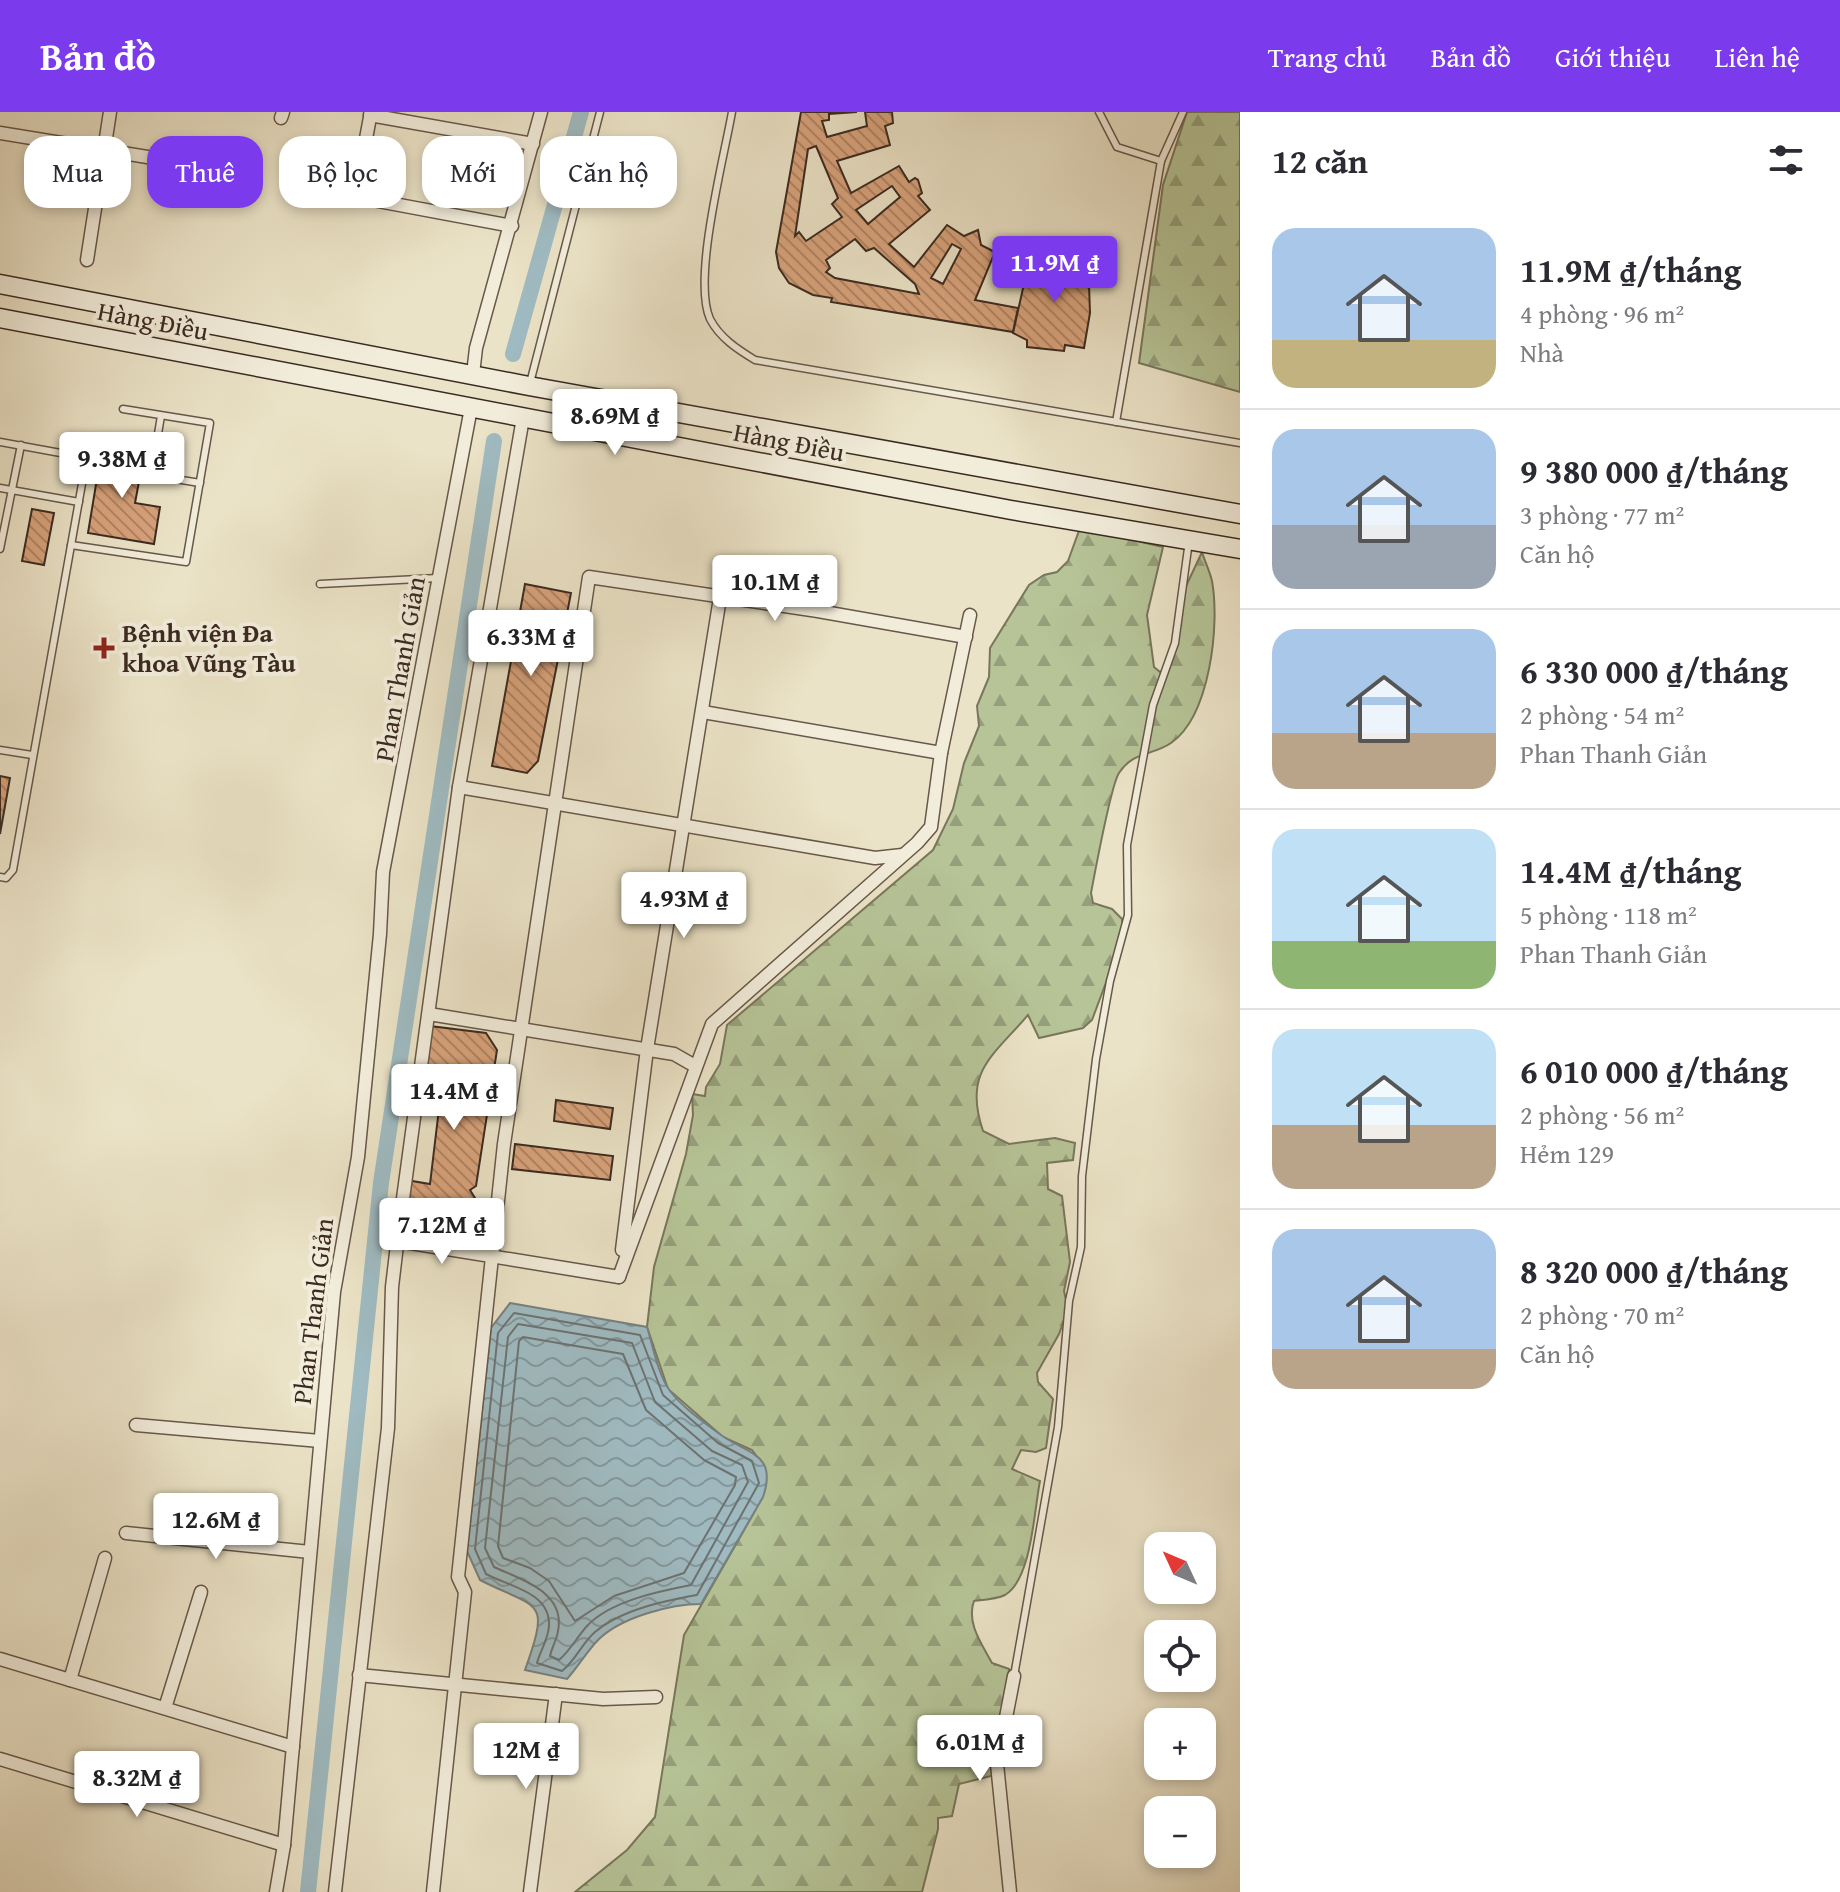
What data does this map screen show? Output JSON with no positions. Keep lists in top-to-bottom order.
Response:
{
  "streets": {
    "main road": ["Hàng Điều"],
    "street": ["Phan Thanh Giản"]
  },
  "crossings": [
    ["Hàng Điều", "Phan Thanh Giản"]
  ],
  "places": {
    "health": ["Bệnh viện Đa khoa Vũng Tàu"]
  },
  "north": "top left",
  "page": {
    "header": "Bản đồ",
    "nav": [
      "Trang chủ",
      "Bản đồ",
      "Giới thiệu",
      "Liên hệ"
    ],
    "heading": "12 căn",
    "chip": [
      "Mua",
      "Thuê",
      "Bộ lọc",
      "Mới",
      "Căn hộ"
    ],
    "list": [
      {
        "name": "11.9M ₫/tháng",
        "note": "4 phòng · 96 m² · Nhà"
      },
      {
        "name": "9 380 000 ₫/tháng",
        "note": "3 phòng · 77 m² · Căn hộ"
      },
      {
        "name": "6 330 000 ₫/tháng",
        "note": "2 phòng · 54 m² · Phan Thanh Giản"
      },
      {
        "name": "14.4M ₫/tháng",
        "note": "5 phòng · 118 m² · Phan Thanh Giản"
      },
      {
        "name": "6 010 000 ₫/tháng",
        "note": "2 phòng · 56 m² · Hẻm 129"
      },
      {
        "name": "8 320 000 ₫/tháng",
        "note": "2 phòng · 70 m² · Căn hộ"
      }
    ],
    "price": [
      "11.9M ₫",
      "8.69M ₫",
      "9.38M ₫",
      "10.1M ₫",
      "6.33M ₫",
      "4.93M ₫",
      "14.4M ₫",
      "7.12M ₫",
      "12.6M ₫",
      "6.01M ₫",
      "12M ₫",
      "8.32M ₫"
    ],
    "map_buttons": ["+", "−"]
  }
}
